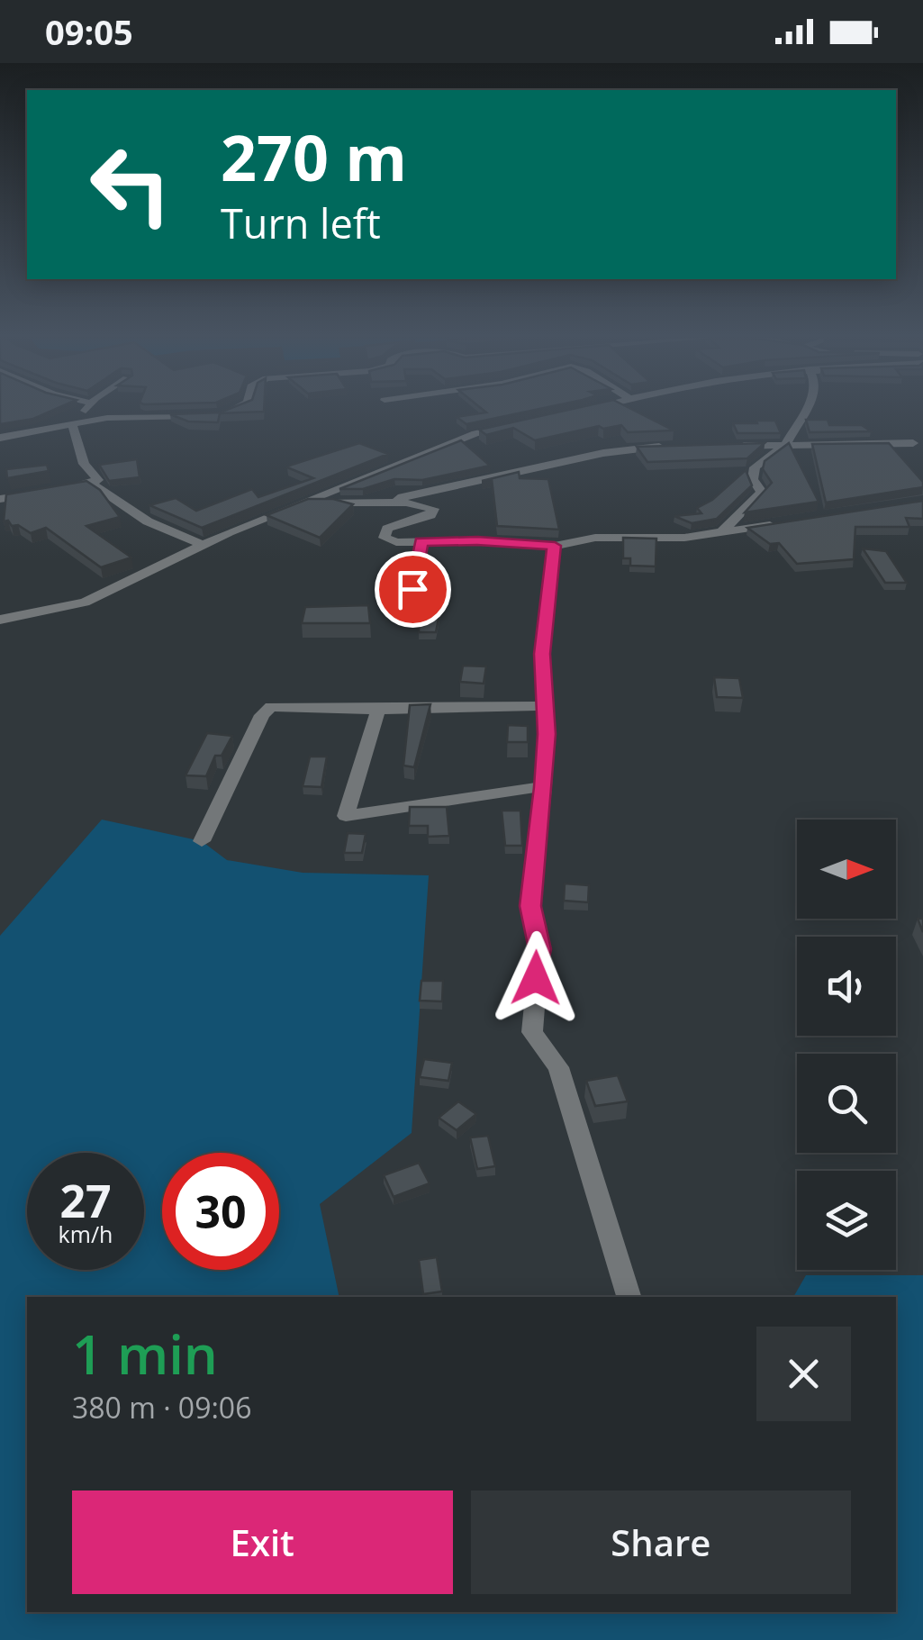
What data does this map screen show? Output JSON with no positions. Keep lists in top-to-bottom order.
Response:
{
  "north": "right",
  "page": {
    "status": "09:05",
    "turn": ["270 m", "Turn left"],
    "speed": "27 km/h",
    "limit": "30",
    "heading": ["1 min", "380 m · 09:06"],
    "buttons": ["Exit", "Share"]
  }
}
